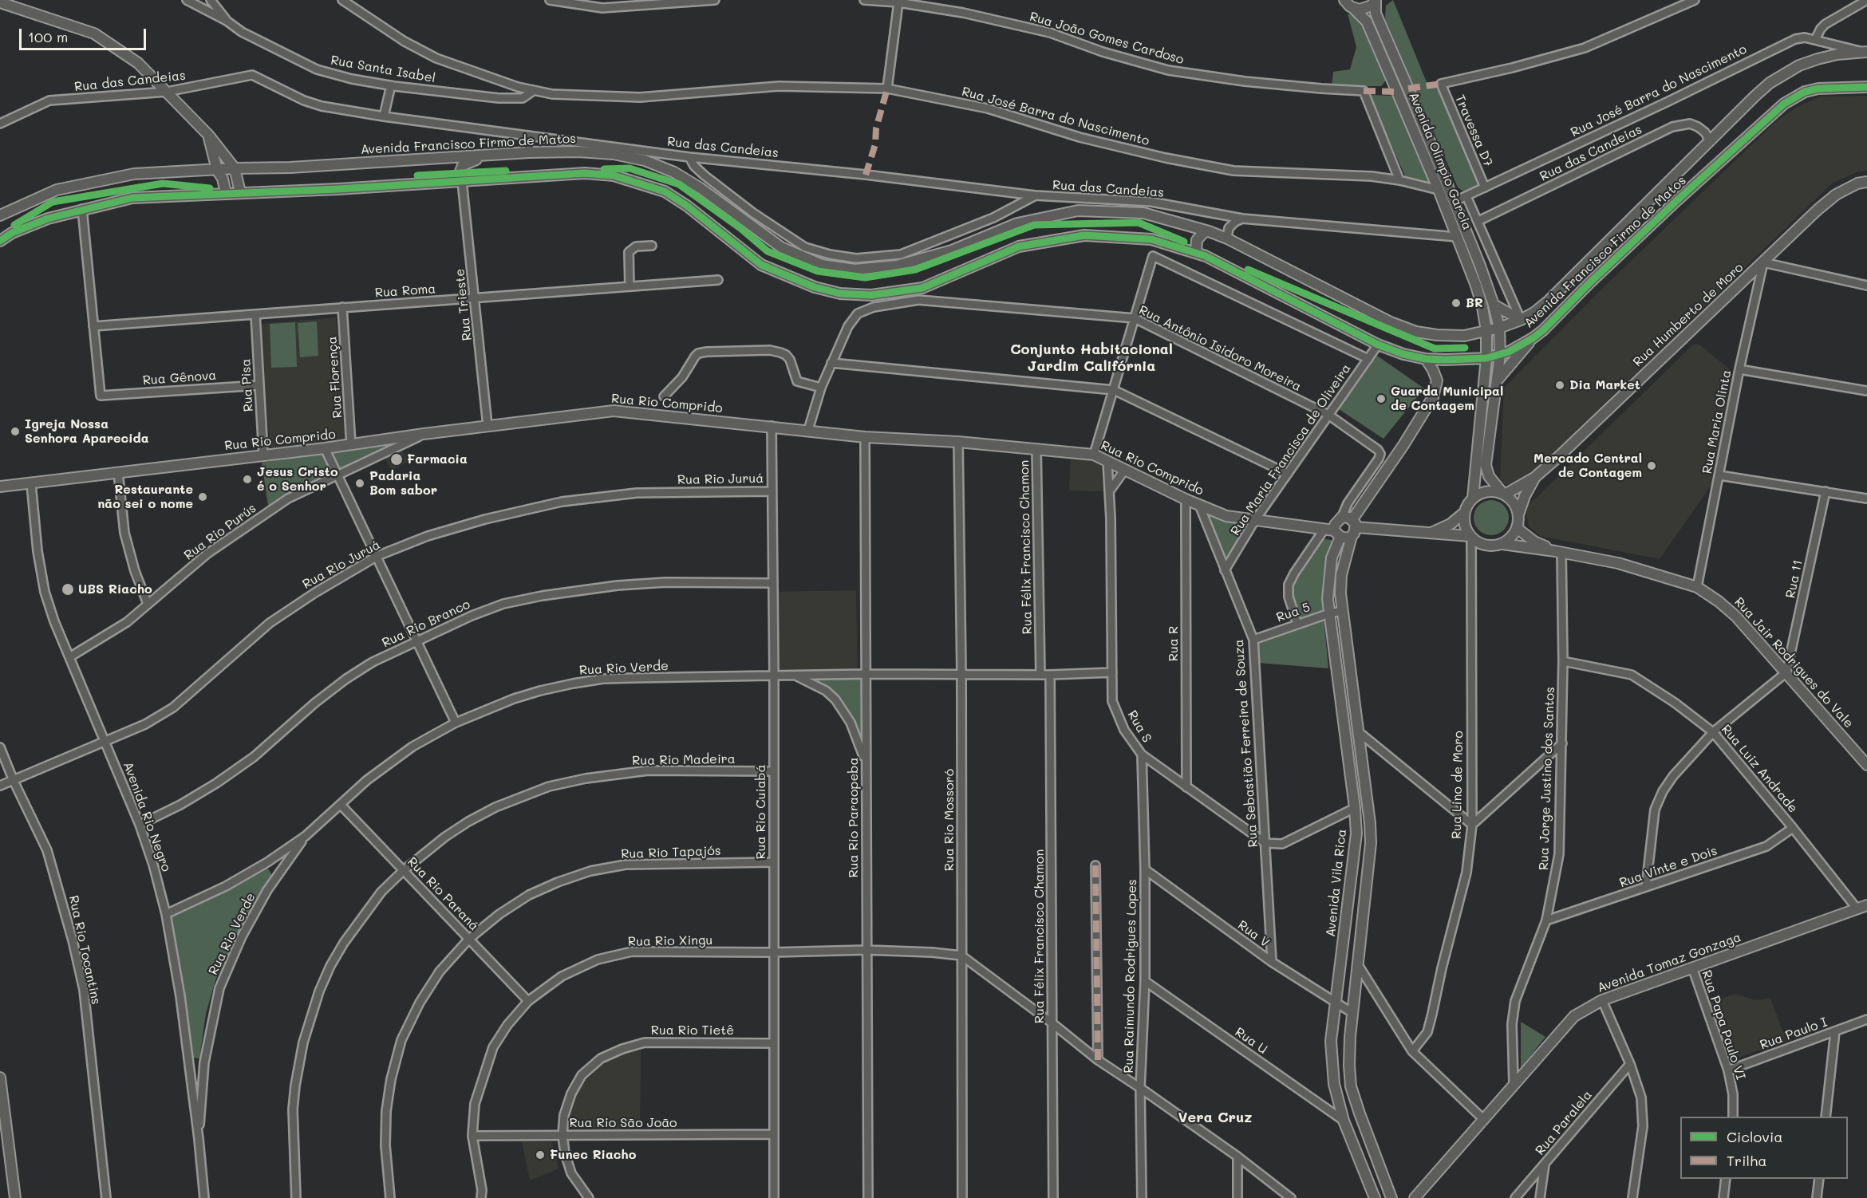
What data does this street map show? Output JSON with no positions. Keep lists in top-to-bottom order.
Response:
{
  "streets": {
    "street": [
      "Rua João Gomes Cardoso",
      "Rua Santa Isabel",
      "Rua das Candeias",
      "Rua José Barra do Nascimento",
      "Travessa D7",
      "Avenida Francisco Firmo de Matos",
      "Avenida Olímpio Garcia",
      "Rua Roma",
      "Rua Trieste",
      "Rua Humberto de Moro",
      "Rua Antônio Isidoro Moreira",
      "Rua Florença",
      "Rua Gênova",
      "Rua Pisa",
      "Rua Rio Comprido",
      "Rua Maria Olinta",
      "Rua Maria Francisca de Oliveira",
      "Rua Rio Juruá",
      "Rua Rio Purús",
      "Rua Félix Francisco Chamon",
      "Rua 11",
      "Rua 5",
      "Rua Rio Branco",
      "Rua R",
      "Rua Jair Rodrigues do Vale",
      "Rua Rio Verde",
      "Rua S",
      "Rua Sebastião Ferreira de Souza",
      "Rua Rio Madeira",
      "Rua Luiz Andrade",
      "Rua Jorge Justino dos Santos",
      "Rua Lino de Moro",
      "Rua Rio Cuiabá",
      "Avenida Rio Negro",
      "Rua Rio Paraopeba",
      "Rua Rio Mossoró",
      "Rua Rio Tapajós",
      "Rua Vinte e Dois",
      "Avenida Vila Rica",
      "Rua Rio Paraná",
      "Rua V",
      "Rua Rio Xingu",
      "Rua Rio Tocantins",
      "Avenida Tomaz Gonzaga",
      "Rua Raimundo Rodrigues Lopes",
      "Rua Papa Paulo VI",
      "Rua Rio Tietê",
      "Rua Paulo I",
      "Rua U",
      "Rua Rio São João",
      "Rua Paralela"
    ]
  },
  "crossings": [
    ["Rua João Gomes Cardoso", "Rua José Barra do Nascimento"],
    ["Rua Santa Isabel", "Rua José Barra do Nascimento"],
    ["Rua das Candeias", "Avenida Francisco Firmo de Matos"],
    ["Rua das Candeias", "Avenida Olímpio Garcia"],
    ["Rua José Barra do Nascimento", "Travessa D7"],
    ["Rua José Barra do Nascimento", "Avenida Francisco Firmo de Matos"],
    ["Rua José Barra do Nascimento", "Avenida Olímpio Garcia"],
    ["Avenida Francisco Firmo de Matos", "Avenida Olímpio Garcia"],
    ["Avenida Francisco Firmo de Matos", "Rua Trieste"],
    ["Avenida Francisco Firmo de Matos", "Rua Maria Francisca de Oliveira"],
    ["Rua Roma", "Rua Trieste"],
    ["Rua Roma", "Rua Florença"],
    ["Rua Roma", "Rua Gênova"],
    ["Rua Roma", "Rua Pisa"],
    ["Rua Trieste", "Rua Rio Comprido"],
    ["Rua Humberto de Moro", "Rua Maria Olinta"],
    ["Rua Humberto de Moro", "Rua Jair Rodrigues do Vale"],
    ["Rua Humberto de Moro", "Rua Lino de Moro"],
    ["Rua Antônio Isidoro Moreira", "Rua Rio Comprido"],
    ["Rua Antônio Isidoro Moreira", "Rua Maria Francisca de Oliveira"],
    ["Rua Antônio Isidoro Moreira", "Avenida Vila Rica"],
    ["Rua Florença", "Rua Rio Comprido"],
    ["Rua Gênova", "Rua Pisa"],
    ["Rua Pisa", "Rua Rio Comprido"],
    ["Rua Rio Comprido", "Rua Maria Francisca de Oliveira"],
    ["Rua Rio Comprido", "Rua Rio Purús"],
    ["Rua Rio Comprido", "Rua Félix Francisco Chamon"],
    ["Rua Rio Comprido", "Rua R"],
    ["Rua Rio Comprido", "Rua S"],
    ["Rua Rio Comprido", "Rua Sebastião Ferreira de Souza"],
    ["Rua Rio Comprido", "Rua Rio Cuiabá"],
    ["Rua Rio Comprido", "Avenida Rio Negro"],
    ["Rua Rio Comprido", "Rua Rio Paraopeba"],
    ["Rua Rio Comprido", "Rua Rio Mossoró"],
    ["Rua Rio Comprido", "Avenida Vila Rica"],
    ["Rua Maria Olinta", "Rua Jair Rodrigues do Vale"],
    ["Rua Maria Francisca de Oliveira", "Rua Sebastião Ferreira de Souza"],
    ["Rua Rio Juruá", "Rua Rio Cuiabá"],
    ["Rua Rio Juruá", "Avenida Rio Negro"],
    ["Rua Rio Juruá", "Rua Rio Tocantins"],
    ["Rua Rio Purús", "Avenida Rio Negro"],
    ["Rua Félix Francisco Chamon", "Rua Rio Verde"],
    ["Rua 11", "Rua Jair Rodrigues do Vale"],
    ["Rua 5", "Rua Sebastião Ferreira de Souza"],
    ["Rua 5", "Avenida Vila Rica"],
    ["Rua Rio Branco", "Rua Rio Cuiabá"],
    ["Rua Rio Branco", "Avenida Rio Negro"],
    ["Rua R", "Rua S"],
    ["Rua Jair Rodrigues do Vale", "Rua Jorge Justino dos Santos"],
    ["Rua Jair Rodrigues do Vale", "Rua Lino de Moro"],
    ["Rua Rio Verde", "Rua S"],
    ["Rua Rio Verde", "Rua Rio Cuiabá"],
    ["Rua Rio Verde", "Avenida Rio Negro"],
    ["Rua Rio Verde", "Rua Rio Paraopeba"],
    ["Rua Rio Verde", "Rua Rio Mossoró"],
    ["Rua Rio Verde", "Rua Rio Paraná"],
    ["Rua S", "Rua Sebastião Ferreira de Souza"],
    ["Rua S", "Rua Raimundo Rodrigues Lopes"],
    ["Rua Sebastião Ferreira de Souza", "Rua V"],
    ["Rua Rio Madeira", "Rua Rio Cuiabá"],
    ["Rua Rio Madeira", "Rua Rio Paraná"],
    ["Rua Luiz Andrade", "Rua Jorge Justino dos Santos"],
    ["Rua Luiz Andrade", "Rua Vinte e Dois"],
    ["Rua Luiz Andrade", "Avenida Tomaz Gonzaga"],
    ["Rua Jorge Justino dos Santos", "Rua Vinte e Dois"],
    ["Rua Jorge Justino dos Santos", "Avenida Tomaz Gonzaga"],
    ["Rua Rio Cuiabá", "Rua Rio Tapajós"],
    ["Rua Rio Cuiabá", "Rua Rio Xingu"],
    ["Rua Rio Cuiabá", "Rua Rio Tietê"],
    ["Rua Rio Cuiabá", "Rua Rio São João"],
    ["Rua Rio Paraopeba", "Rua Rio Xingu"],
    ["Rua Rio Mossoró", "Rua Rio Xingu"],
    ["Rua Rio Tapajós", "Rua Rio Paraná"],
    ["Avenida Vila Rica", "Rua V"],
    ["Avenida Vila Rica", "Rua U"],
    ["Rua Rio Paraná", "Rua Rio Xingu"],
    ["Rua V", "Rua Raimundo Rodrigues Lopes"],
    ["Rua Rio Xingu", "Rua Rio São João"],
    ["Avenida Tomaz Gonzaga", "Rua Papa Paulo VI"],
    ["Rua Raimundo Rodrigues Lopes", "Rua U"],
    ["Rua Papa Paulo VI", "Rua Paulo I"],
    ["Rua Rio Tietê", "Rua Rio São João"]
  ],
  "districts": ["Conjunto Habitacional Jardim Califórnia", "Vera Cruz"],
  "places": [
    "BR",
    "Dia Market",
    "Guarda Municipal de Contagem",
    "Igreja Nossa Senhora Aparecida",
    "Farmacia",
    "Mercado Central de Contagem",
    "Jesus Cristo é o Senhor",
    "Padaria Bom sabor",
    "Restaurante não sei o nome",
    "UBS Riacho",
    "Funec Riacho"
  ],
  "legend": ["Ciclovia", "Trilha"],
  "scale_bar": "100 m"
}
